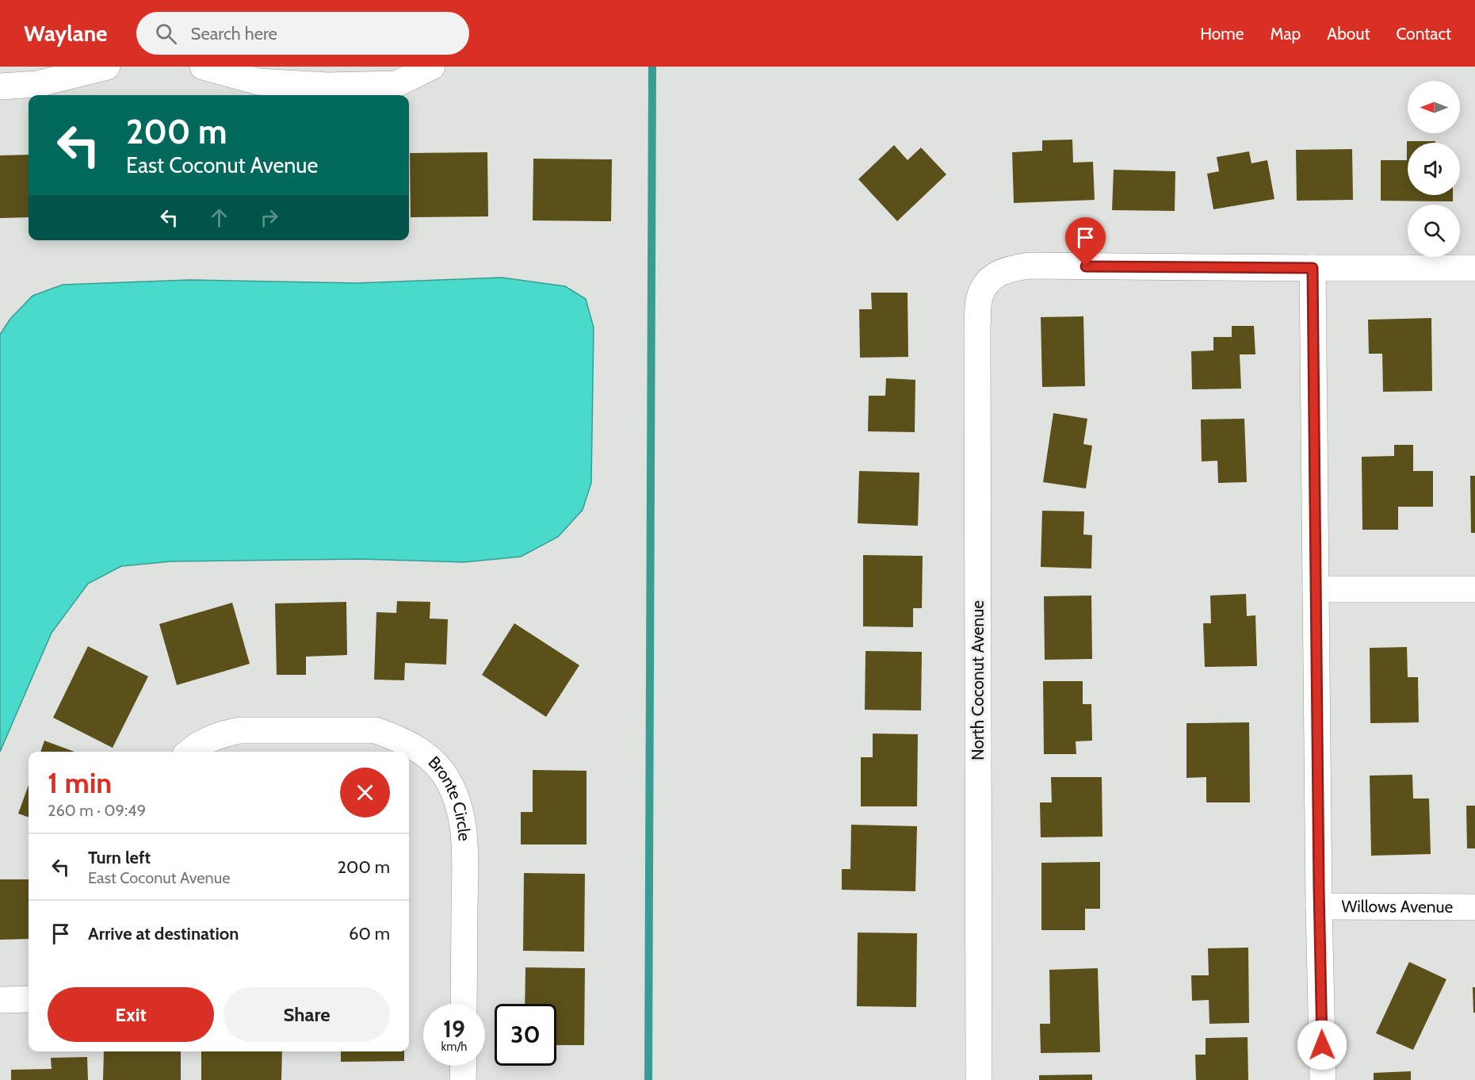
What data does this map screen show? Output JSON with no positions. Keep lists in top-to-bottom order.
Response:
{
  "streets": {
    "street": ["North Coconut Avenue", "Bronte Circle", "Willows Avenue"]
  },
  "north": "left",
  "page": {
    "header": "Waylane",
    "search": "Search here",
    "nav": [
      "Home",
      "Map",
      "About",
      "Contact"
    ],
    "turn": ["200 m", "East Coconut Avenue"],
    "heading": ["1 min", "260 m · 09:49"],
    "list": [
      {
        "name": "Turn left",
        "note": "East Coconut Avenue",
        "value": "200 m"
      },
      {
        "name": "Arrive at destination",
        "value": "60 m"
      }
    ],
    "buttons": ["Exit", "Share"],
    "speed": "19 km/h",
    "limit": "30"
  }
}
